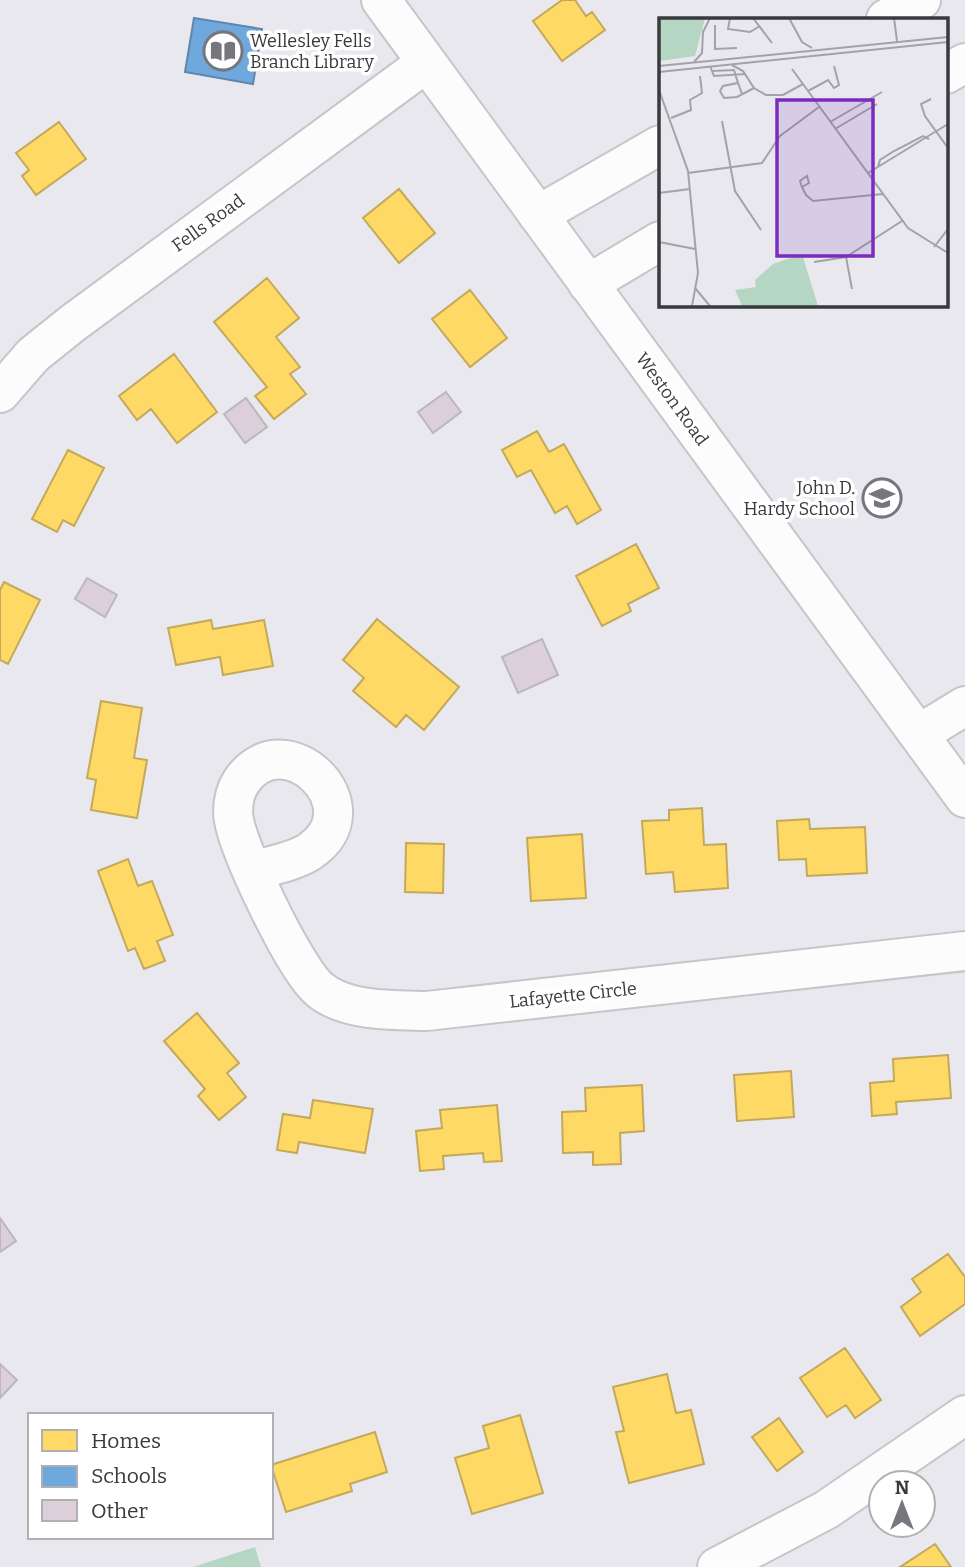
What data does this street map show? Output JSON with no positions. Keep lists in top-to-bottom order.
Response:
{
  "streets": {
    "street": ["Fells Road", "Weston Road", "Lafayette Circle"]
  },
  "crossings": [
    ["Fells Road", "Weston Road"]
  ],
  "places": {
    "library": ["Wellesley Fells Branch Library"],
    "school or university": ["John D. Hardy School"]
  },
  "legend": ["Homes", "Schools", "Other"],
  "north": "top"
}
